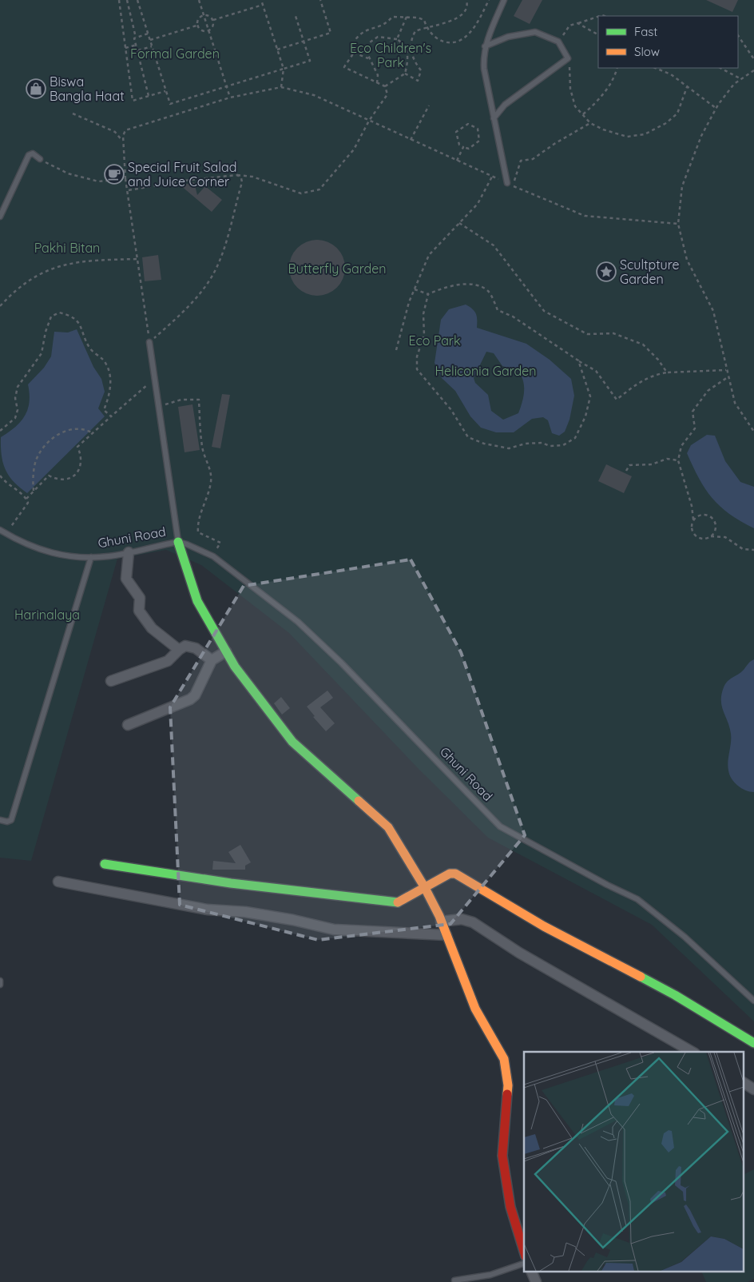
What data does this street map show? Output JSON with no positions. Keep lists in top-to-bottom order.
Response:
{
  "streets": {
    "street": ["Ghuni Road"]
  },
  "parks": [
    "Eco Children's Park",
    "Formal Garden",
    "Pakhi Bitan",
    "Butterfly Garden",
    "Eco Park",
    "Heliconia Garden",
    "Harinalaya"
  ],
  "places": {
    "shop": ["Biswa Bangla Haat"],
    "cafe": ["Special Fruit Salad and Juice Corner"],
    "place": ["Scultpture Garden"]
  },
  "legend": ["Fast", "Slow"]
}
